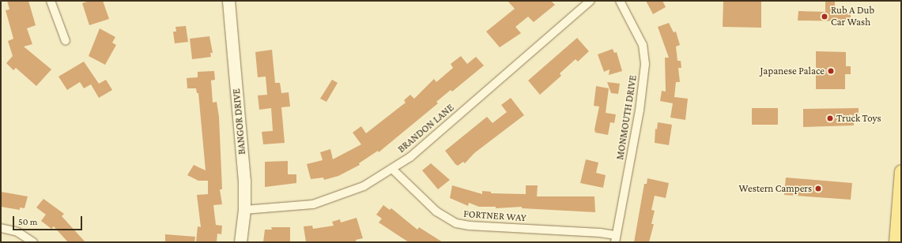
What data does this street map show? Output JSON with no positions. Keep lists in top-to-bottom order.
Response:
{
  "streets": {
    "street": [
      "MONMOUTH DRIVE",
      "BANGOR DRIVE",
      "BRANDON LANE",
      "FORTNER WAY"
    ]
  },
  "crossings": [
    ["MONMOUTH DRIVE", "FORTNER WAY"],
    ["BANGOR DRIVE", "BRANDON LANE"],
    ["BRANDON LANE", "FORTNER WAY"]
  ],
  "places": [
    "Rub A Dub Car Wash",
    "Japanese Palace",
    "Truck Toys",
    "Western Campers"
  ],
  "scale_bar": "50 m"
}
